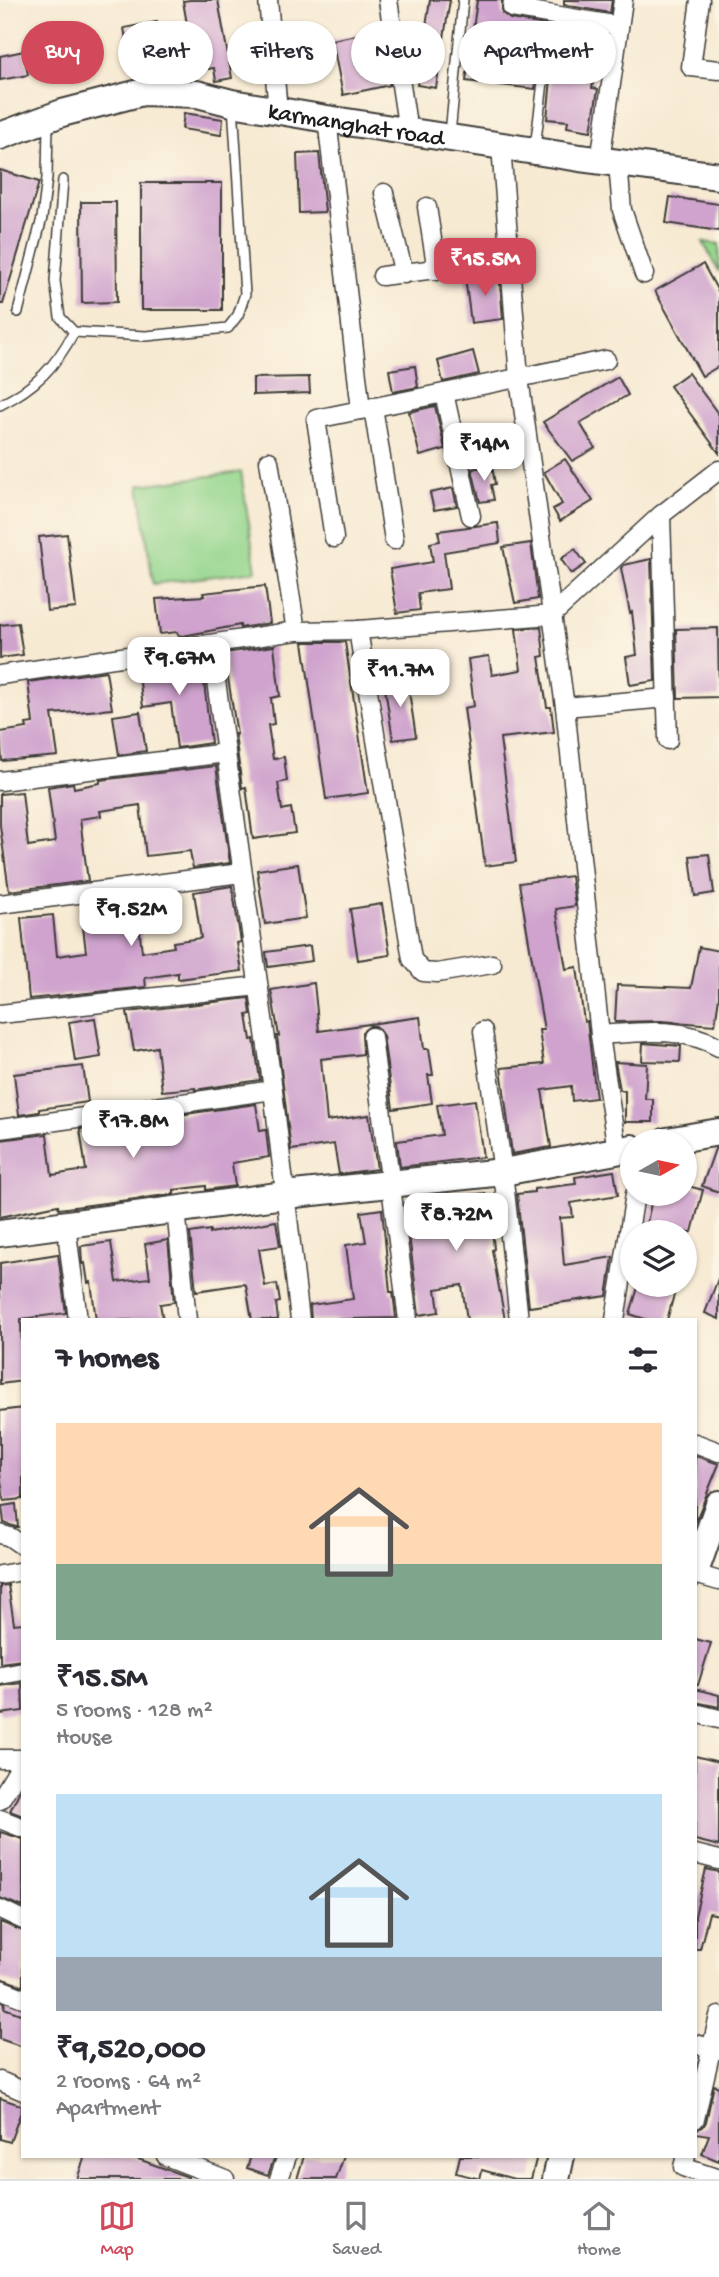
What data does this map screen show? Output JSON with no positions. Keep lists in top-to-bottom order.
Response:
{
  "streets": {
    "main road": ["karmanghat road"]
  },
  "north": "right",
  "page": {
    "chip": [
      "Buy",
      "Rent",
      "Filters",
      "New",
      "Apartment"
    ],
    "price": [
      "₹15.5M",
      "₹14M",
      "₹9.67M",
      "₹11.7M",
      "₹9.52M",
      "₹17.8M",
      "₹8.72M"
    ],
    "heading": "7 homes",
    "list": [
      {
        "name": "₹15.5M",
        "note": "5 rooms · 128 m² · House"
      },
      {
        "name": "₹9,520,000",
        "note": "2 rooms · 64 m² · Apartment"
      }
    ],
    "tabs": ["Map", "Saved", "Home"]
  }
}
